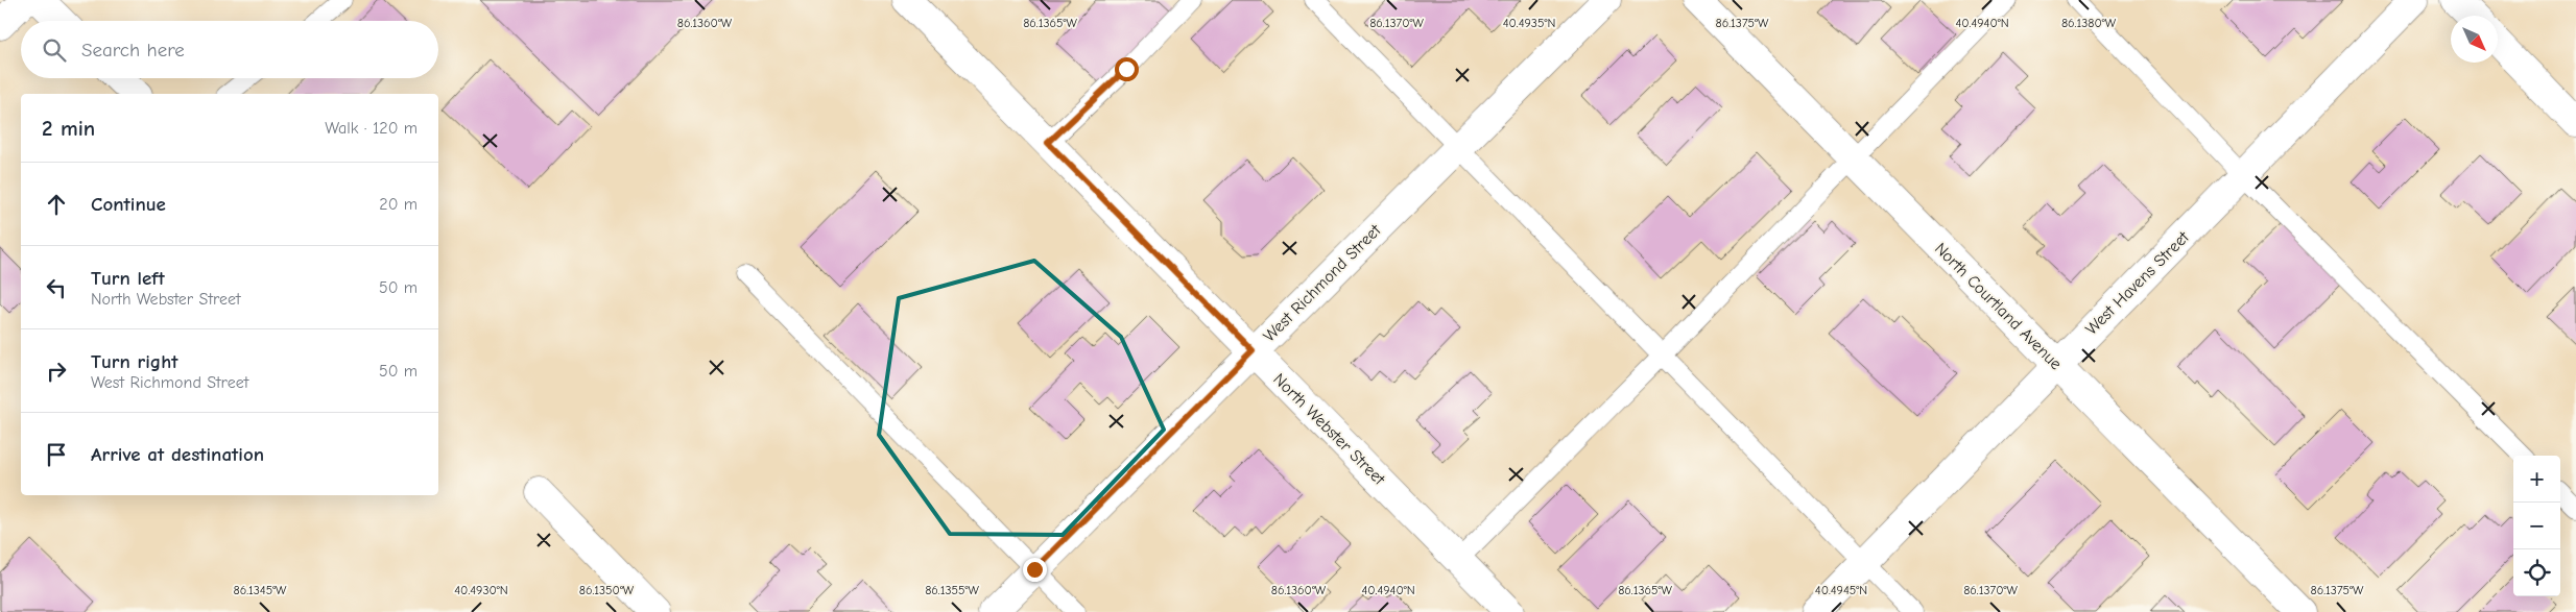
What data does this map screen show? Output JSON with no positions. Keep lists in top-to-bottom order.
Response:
{
  "streets": {
    "street": [
      "West Richmond Street",
      "West Havens Street",
      "North Courtland Avenue",
      "North Webster Street"
    ]
  },
  "crossings": [
    ["West Richmond Street", "North Webster Street"],
    ["West Havens Street", "North Courtland Avenue"]
  ],
  "north": "bottom right",
  "page": {
    "search": "Search here",
    "heading": ["2 min", "Walk · 120 m"],
    "list": [
      ["Continue", "20 m"],
      ["Turn left", "North Webster Street", "50 m"],
      ["Turn right", "West Richmond Street", "50 m"],
      "Arrive at destination"
    ],
    "map_buttons": ["+", "−"]
  },
  "coordinates": [
    "86.1360°W",
    "86.1365°W",
    "86.1370°W",
    "40.4935°N",
    "86.1375°W",
    "40.4940°N",
    "86.1380°W",
    "86.1345°W",
    "40.4930°N",
    "86.1350°W",
    "86.1355°W",
    "40.4945°N"
  ]
}
